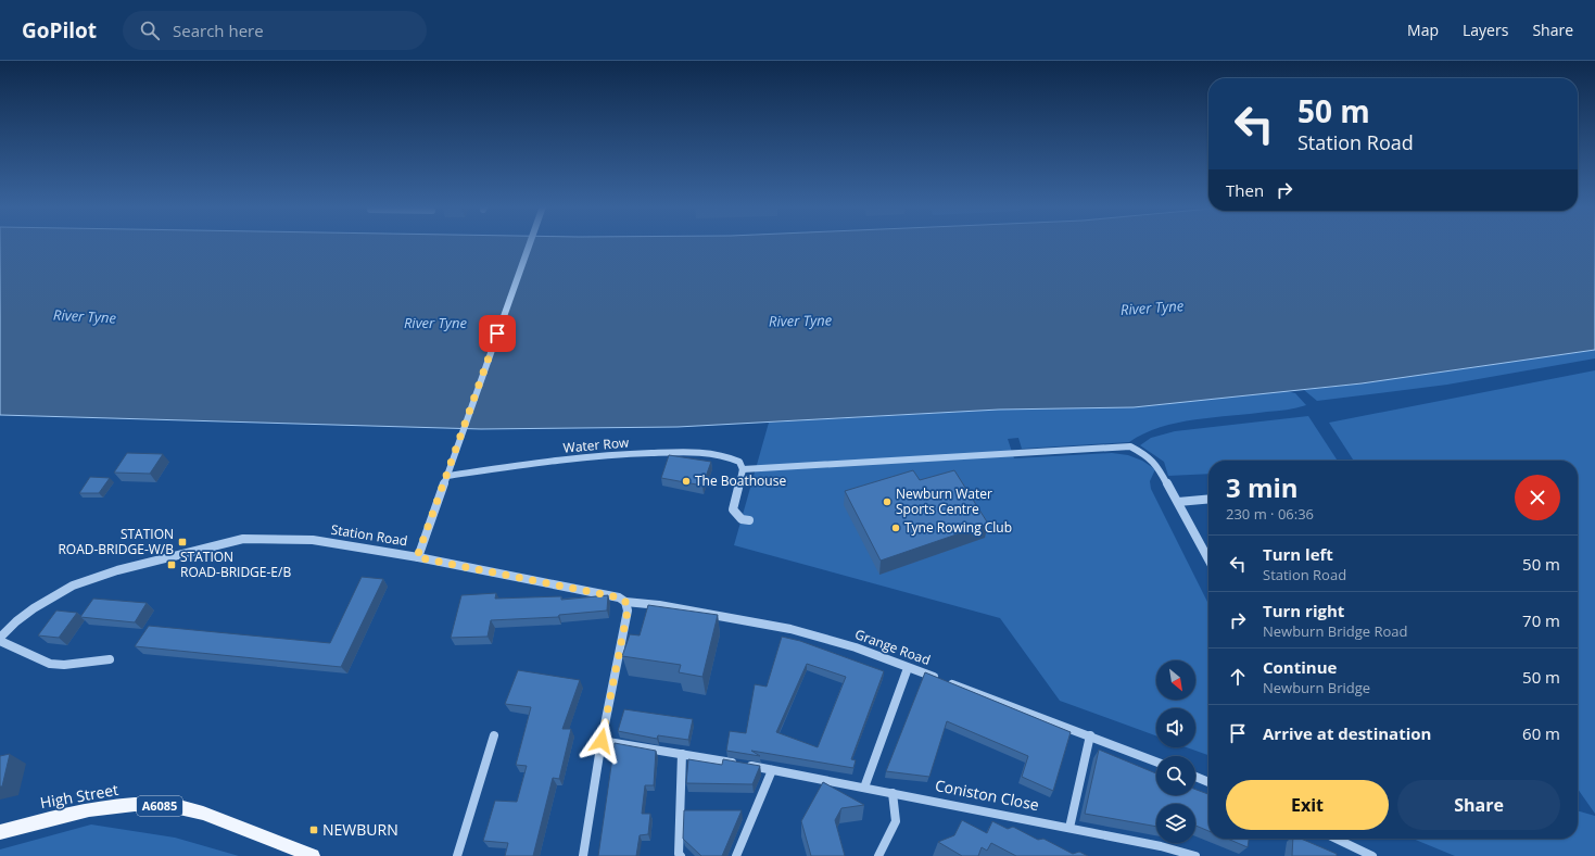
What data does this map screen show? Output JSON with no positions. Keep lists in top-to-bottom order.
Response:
{
  "streets": {
    "main road": ["High Street", "A6085"],
    "street": [
      "Water Row",
      "Station Road",
      "Grange Road",
      "Coniston Close"
    ]
  },
  "crossings": [
    ["Station Road", "Grange Road"]
  ],
  "water": ["River Tyne"],
  "places": {
    "other": ["The Boathouse", "Newburn Water Sports Centre", "Tyne Rowing Club"],
    "transit": ["STATION ROAD-BRIDGE-W/B", "STATION ROAD-BRIDGE-E/B", "NEWBURN"]
  },
  "north": "bottom right",
  "page": {
    "header": "GoPilot",
    "search": "Search here",
    "nav": ["Map", "Layers", "Share"],
    "turn": ["50 m", "Station Road"],
    "then": "Then",
    "heading": ["3 min", "230 m · 06:36"],
    "list": [
      {
        "name": "Turn left",
        "note": "Station Road",
        "value": "50 m"
      },
      {
        "name": "Turn right",
        "note": "Newburn Bridge Road",
        "value": "70 m"
      },
      {
        "name": "Continue",
        "note": "Newburn Bridge",
        "value": "50 m"
      },
      {
        "name": "Arrive at destination",
        "value": "60 m"
      }
    ],
    "buttons": ["Exit", "Share"]
  }
}
